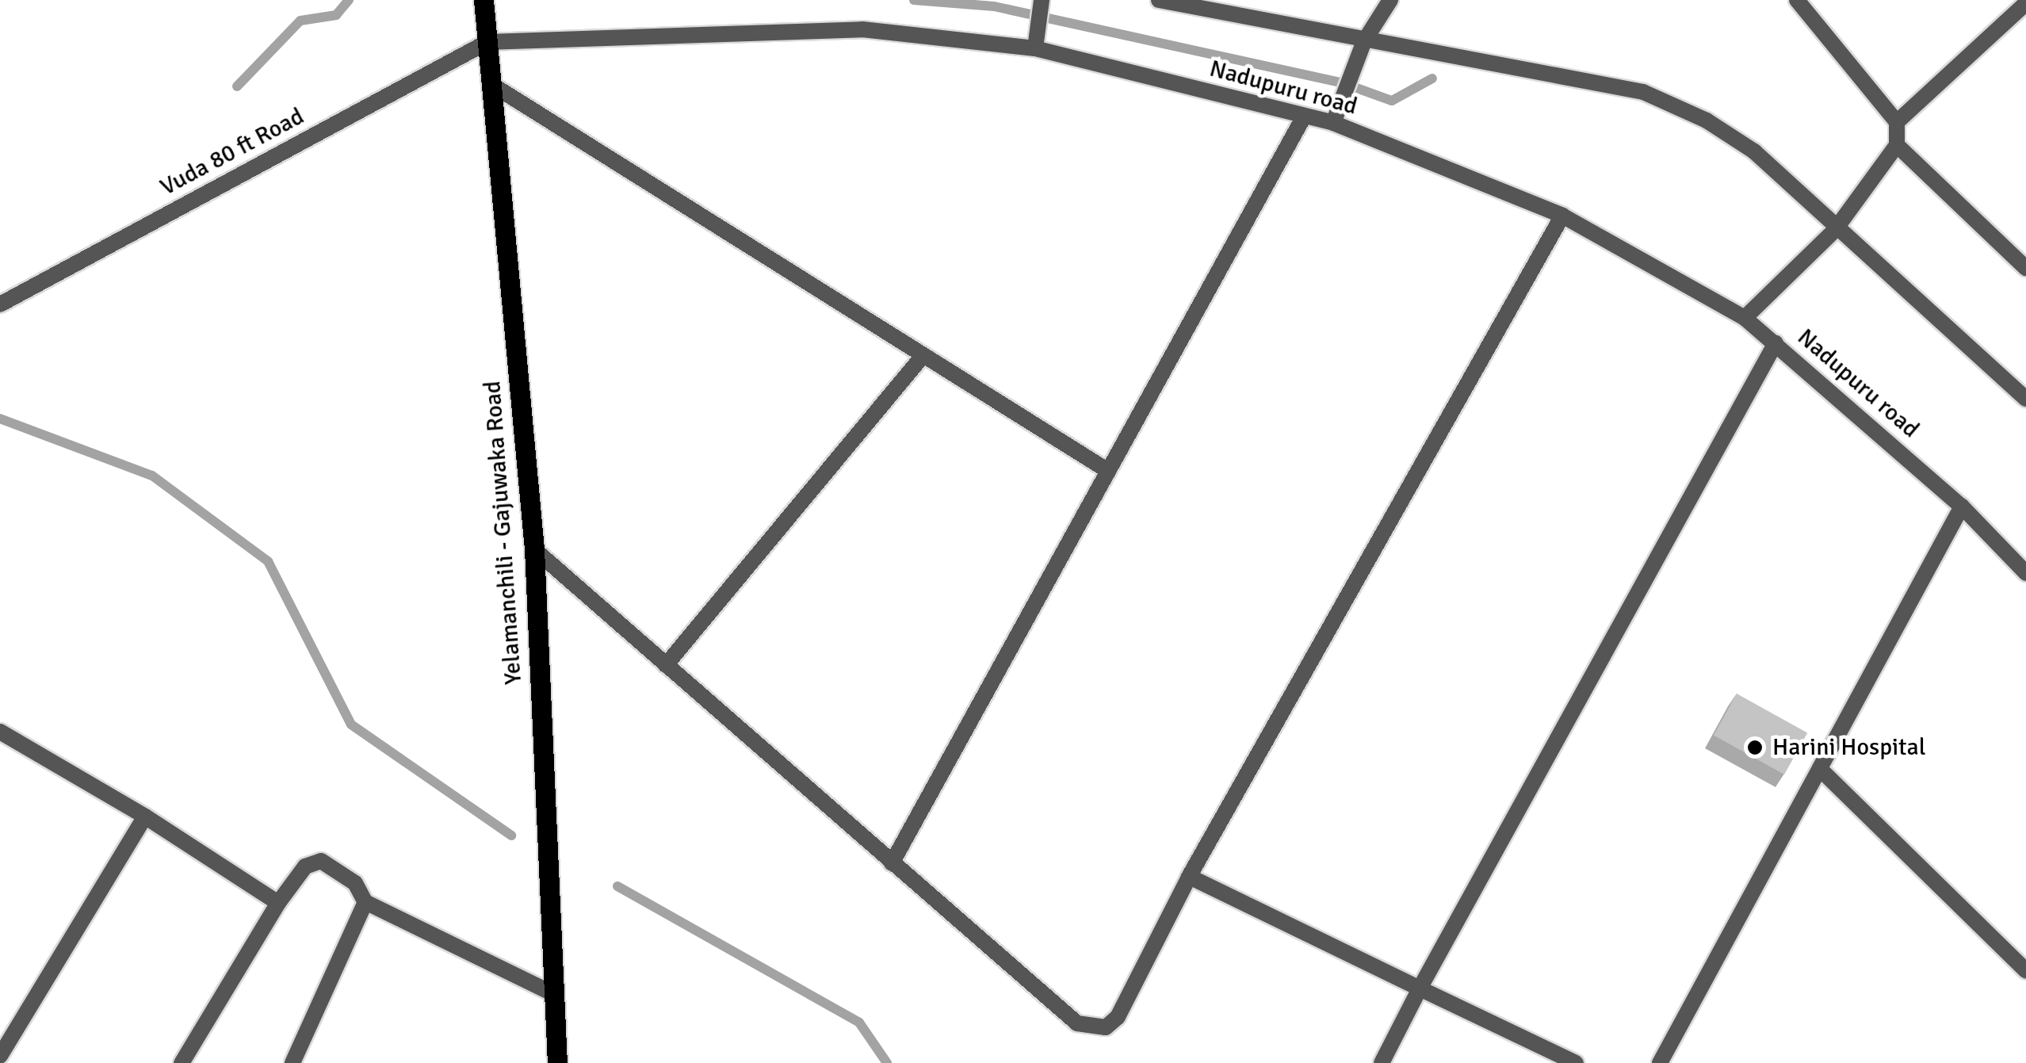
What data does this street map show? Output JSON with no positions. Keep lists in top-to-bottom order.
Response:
{
  "streets": {
    "main road": ["Yelamanchili - Gajuwaka Road"],
    "street": ["Nadupuru road", "Vuda 80 ft Road"]
  },
  "crossings": [
    ["Nadupuru road", "Vuda 80 ft Road"],
    ["Nadupuru road", "Yelamanchili - Gajuwaka Road"],
    ["Vuda 80 ft Road", "Yelamanchili - Gajuwaka Road"]
  ],
  "places": ["Harini Hospital"]
}
